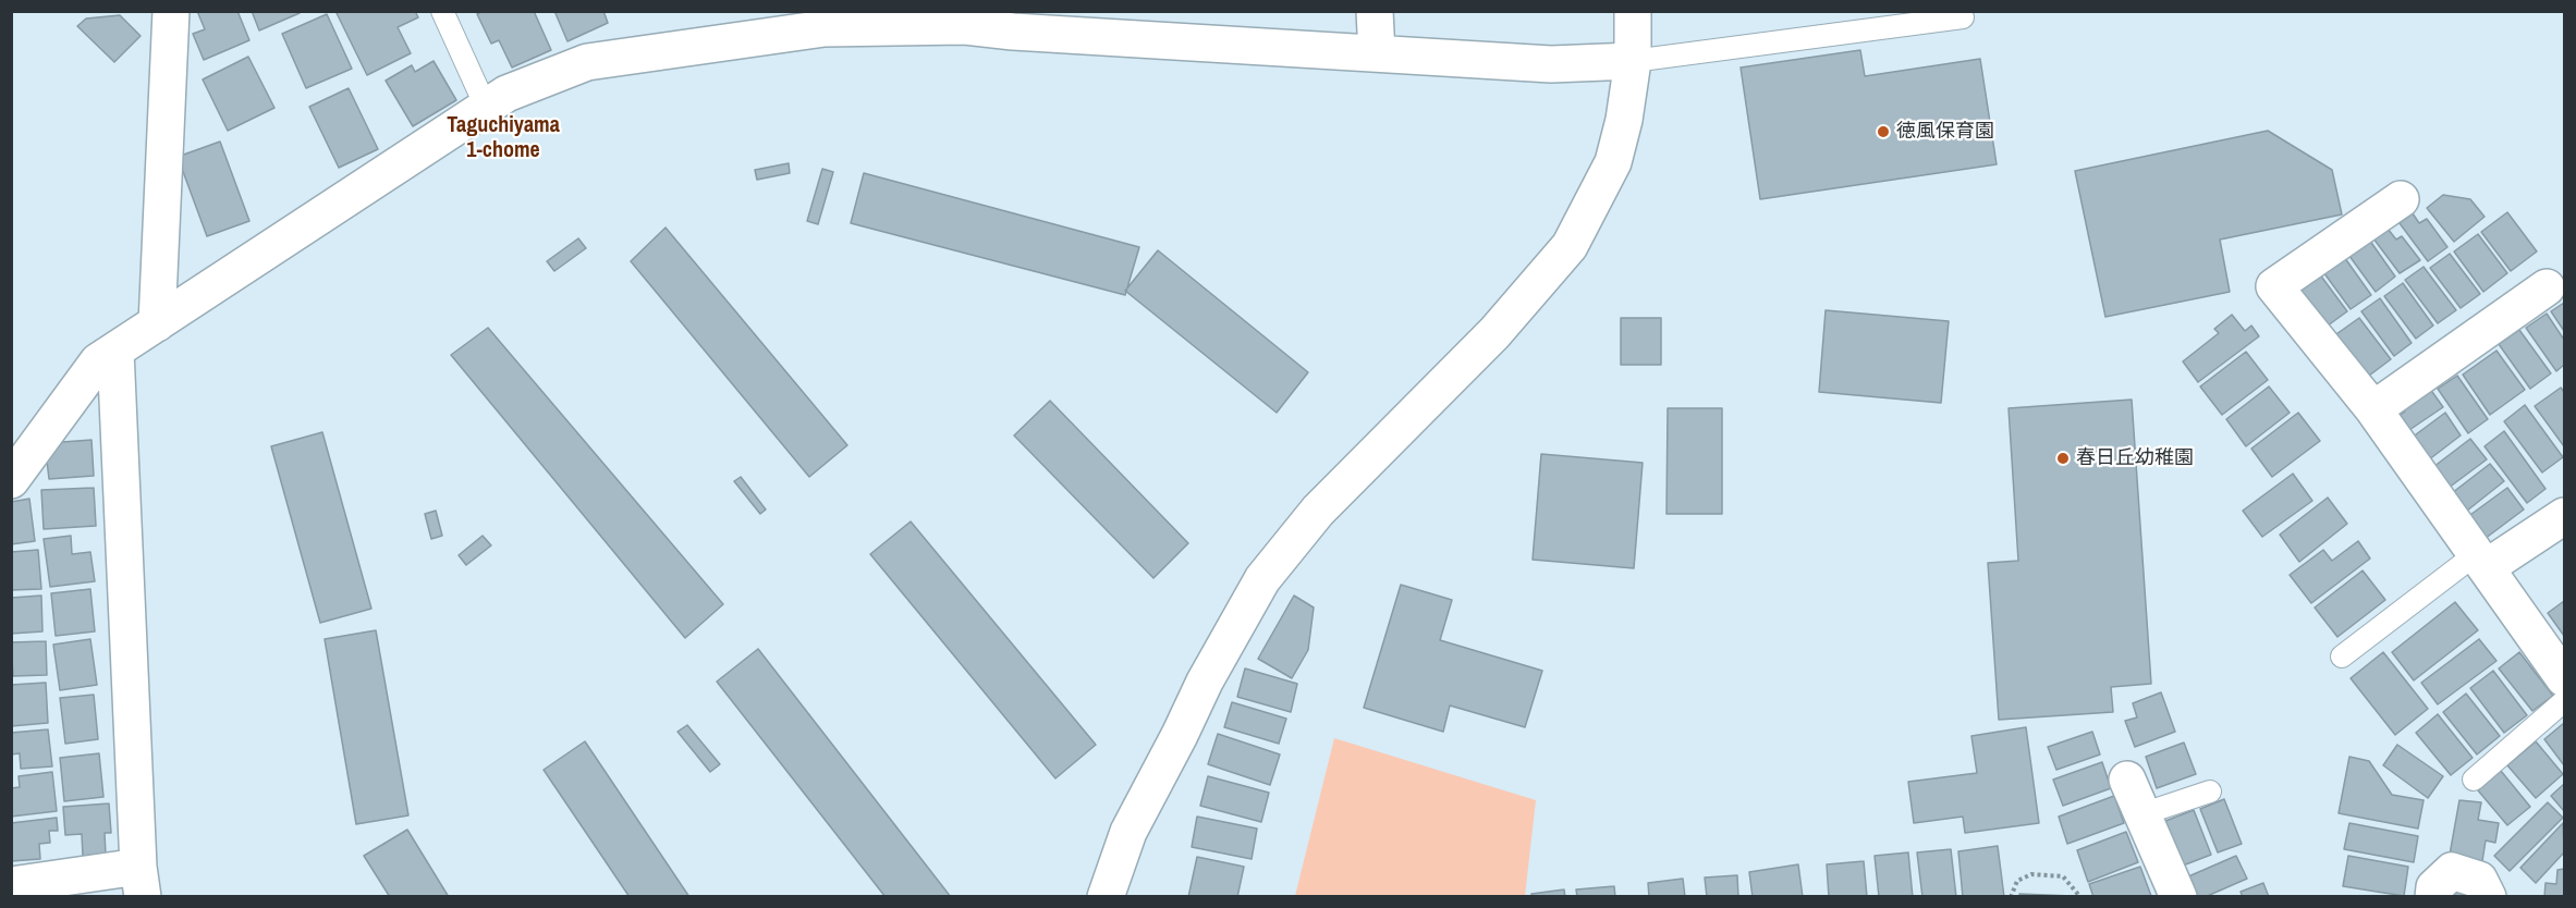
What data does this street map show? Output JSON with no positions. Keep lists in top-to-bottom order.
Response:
{
  "districts": ["Taguchiyama 1-chome"],
  "places": ["徳風保育園", "春日丘幼稚園"]
}
